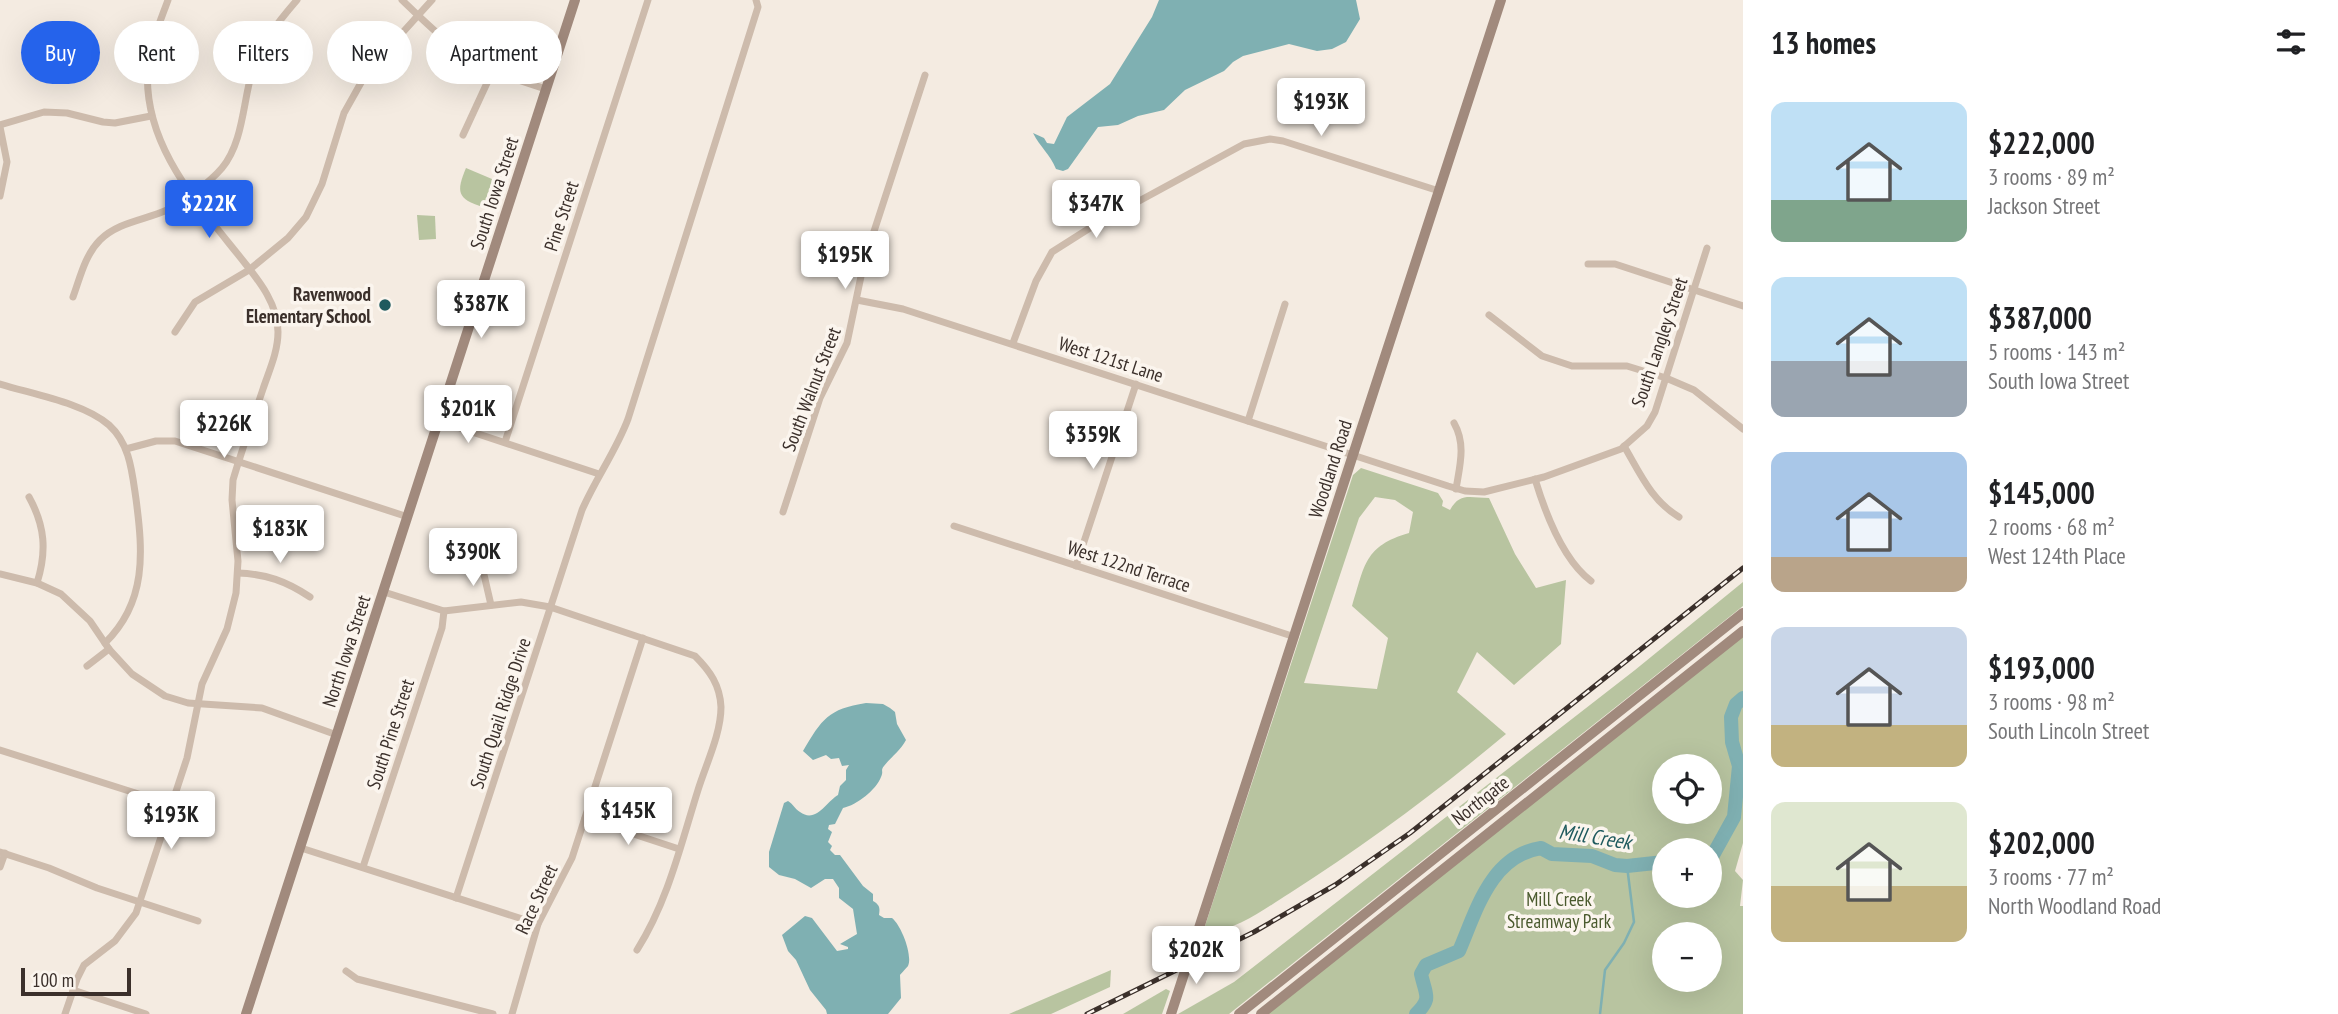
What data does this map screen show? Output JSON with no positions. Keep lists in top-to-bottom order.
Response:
{
  "streets": {
    "main road": [
      "South Iowa Street",
      "Woodland Road",
      "North Iowa Street",
      "Northgate"
    ],
    "street": [
      "Pine Street",
      "South Langley Street",
      "West 121st Lane",
      "South Walnut Street",
      "West 122nd Terrace",
      "South Quail Ridge Drive",
      "South Pine Street",
      "Race Street"
    ]
  },
  "crossings": [
    ["South Iowa Street", "North Iowa Street"],
    ["South Langley Street", "West 121st Lane"],
    ["South Langley Street", "Woodland Road"],
    ["West 121st Lane", "South Walnut Street"],
    ["West 121st Lane", "Woodland Road"],
    ["Woodland Road", "West 122nd Terrace"]
  ],
  "water": ["Mill Creek"],
  "parks": ["Mill Creek Streamway Park"],
  "places": ["Ravenwood Elementary School"],
  "scale_bar": "100 m",
  "page": {
    "heading": "13 homes",
    "chip": [
      "Buy",
      "Rent",
      "Filters",
      "New",
      "Apartment"
    ],
    "price": [
      "$193K",
      "$222K",
      "$347K",
      "$195K",
      "$387K",
      "$201K",
      "$226K",
      "$359K",
      "$183K",
      "$390K",
      "$145K",
      "$193K",
      "$202K"
    ],
    "list": [
      {
        "name": "$222,000",
        "note": "3 rooms · 89 m² · Jackson Street"
      },
      {
        "name": "$387,000",
        "note": "5 rooms · 143 m² · South Iowa Street"
      },
      {
        "name": "$145,000",
        "note": "2 rooms · 68 m² · West 124th Place"
      },
      {
        "name": "$193,000",
        "note": "3 rooms · 98 m² · South Lincoln Street"
      },
      {
        "name": "$202,000",
        "note": "3 rooms · 77 m² · North Woodland Road"
      }
    ],
    "map_buttons": ["+", "−"],
    "scale": "100 m"
  }
}
